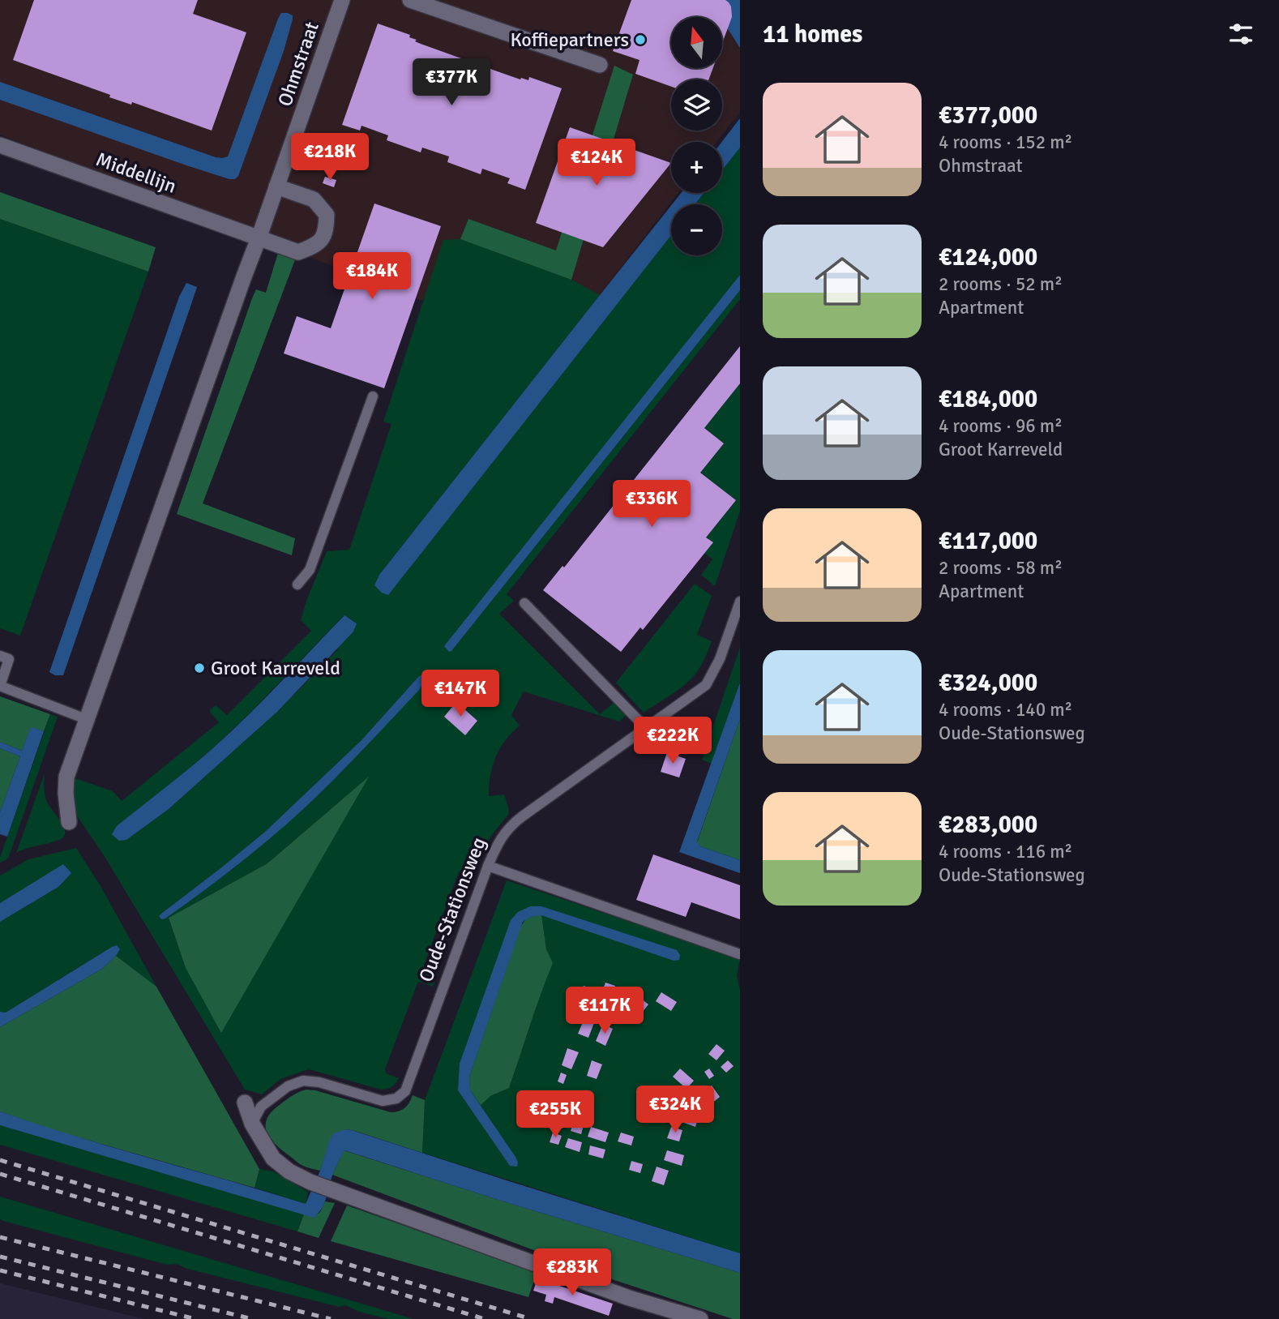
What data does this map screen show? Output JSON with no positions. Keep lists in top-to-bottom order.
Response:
{
  "streets": {
    "street": ["Ohmstraat", "Middellijn"],
    "lane": ["Oude-Stationsweg"]
  },
  "crossings": [
    ["Ohmstraat", "Middellijn"]
  ],
  "places": ["Koffiepartners", "Groot Karreveld"],
  "north": "top",
  "page": {
    "heading": "11 homes",
    "map_buttons": ["+", "−"],
    "price": [
      "€377K",
      "€218K",
      "€124K",
      "€184K",
      "€336K",
      "€147K",
      "€222K",
      "€117K",
      "€324K",
      "€255K",
      "€283K"
    ],
    "list": [
      {
        "name": "€377,000",
        "note": "4 rooms · 152 m² · Ohmstraat"
      },
      {
        "name": "€124,000",
        "note": "2 rooms · 52 m² · Apartment"
      },
      {
        "name": "€184,000",
        "note": "4 rooms · 96 m² · Groot Karreveld"
      },
      {
        "name": "€117,000",
        "note": "2 rooms · 58 m² · Apartment"
      },
      {
        "name": "€324,000",
        "note": "4 rooms · 140 m² · Oude-Stationsweg"
      },
      {
        "name": "€283,000",
        "note": "4 rooms · 116 m² · Oude-Stationsweg"
      }
    ]
  }
}
